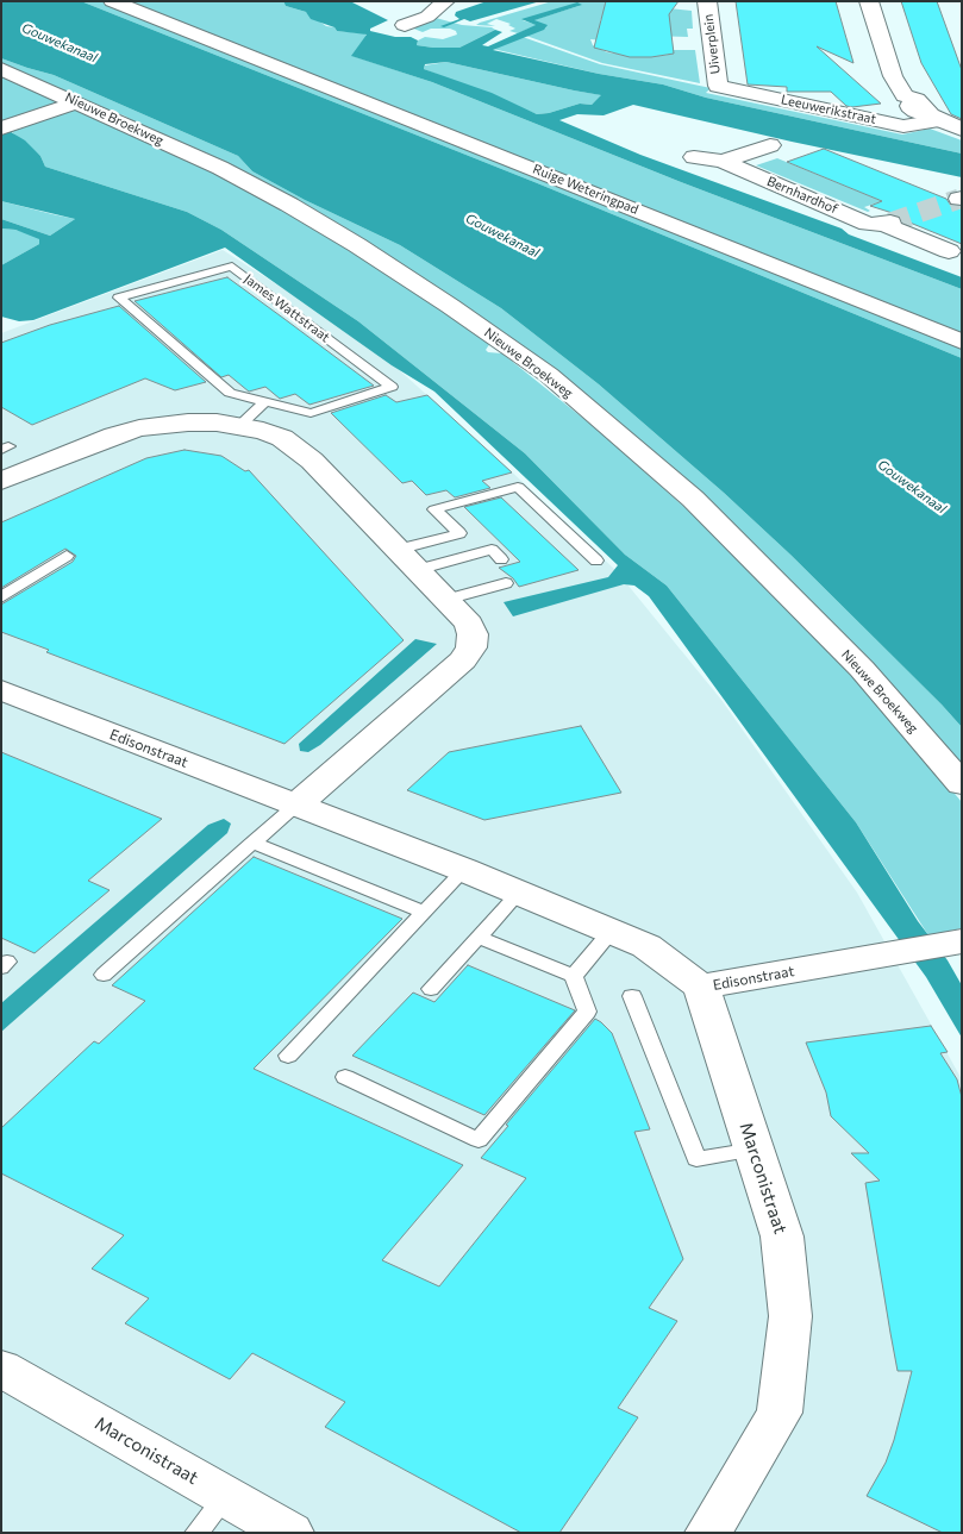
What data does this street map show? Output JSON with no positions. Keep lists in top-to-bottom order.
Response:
{
  "streets": {
    "street": [
      "Uiverplein",
      "Leeuwerikstraat",
      "Nieuwe Broekweg",
      "Ruige Weteringpad",
      "Bernhardhof",
      "Edisonstraat",
      "Marconistraat"
    ],
    "lane": ["James Wattstraat"]
  },
  "crossings": [
    ["Uiverplein", "Leeuwerikstraat"],
    ["Edisonstraat", "Marconistraat"]
  ],
  "water": ["Gouwekanaal"]
}
